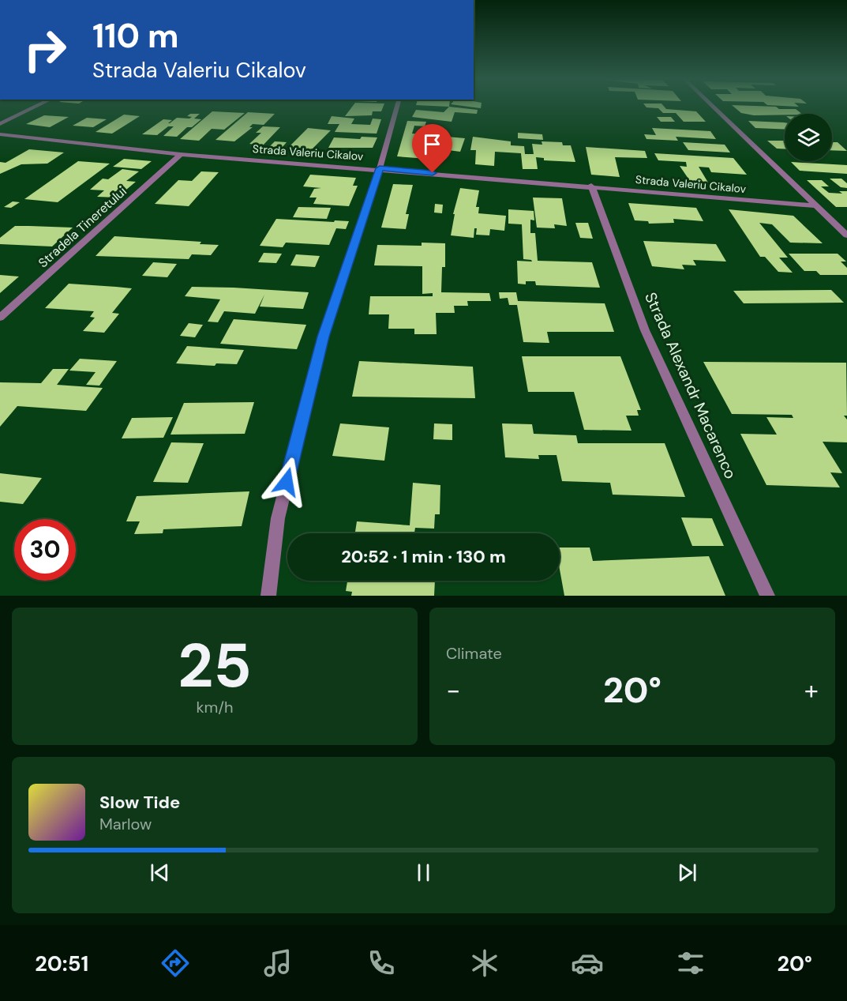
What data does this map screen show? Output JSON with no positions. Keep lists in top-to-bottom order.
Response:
{
  "streets": {
    "street": ["Strada Valeriu Cikalov", "Stradela Tineretului", "Strada Alexandr Macarenco"]
  },
  "crossings": [
    ["Strada Valeriu Cikalov", "Stradela Tineretului"],
    ["Strada Valeriu Cikalov", "Strada Alexandr Macarenco"]
  ],
  "page": {
    "turn": ["110 m", "Strada Valeriu Cikalov"],
    "limit": "30",
    "trip": "20:52 · 1 min · 130 m",
    "tile": [
      ["25", "km/h"],
      "Climate"
    ],
    "heat": ["−", "20°", "+"],
    "song": ["Slow Tide", "Marlow"],
    "tabs": ["20:51", "20°"]
  }
}
